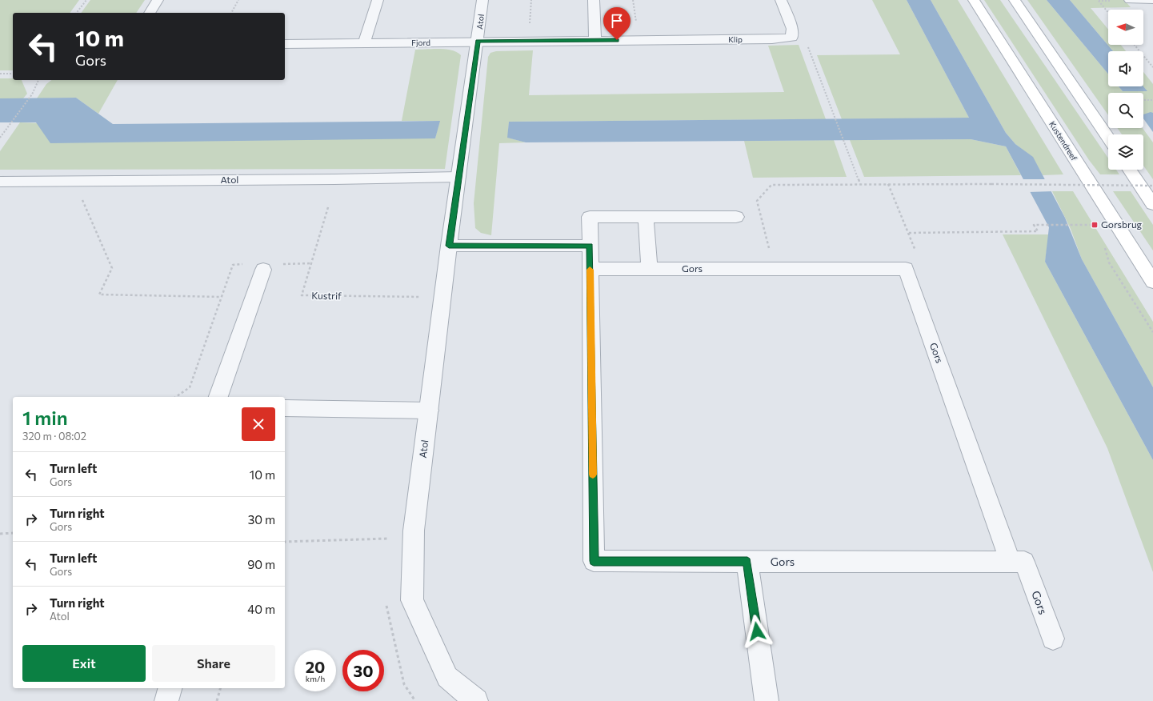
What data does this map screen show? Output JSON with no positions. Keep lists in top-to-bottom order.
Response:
{
  "streets": {
    "main road": ["Kustendreef"],
    "street": [
      "Atol",
      "Klip",
      "Fjord",
      "Gors"
    ],
    "path": ["Kustrif"]
  },
  "crossings": [
    ["Atol", "Klip"],
    ["Atol", "Fjord"],
    ["Atol", "Kustrif"],
    ["Klip", "Fjord"]
  ],
  "places": {
    "transit": ["Gorsbrug"]
  },
  "north": "left",
  "page": {
    "turn": ["10 m", "Gors"],
    "heading": ["1 min", "320 m · 08:02"],
    "list": [
      {
        "name": "Turn left",
        "note": "Gors",
        "value": "10 m"
      },
      {
        "name": "Turn right",
        "note": "Gors",
        "value": "30 m"
      },
      {
        "name": "Turn left",
        "note": "Gors",
        "value": "90 m"
      },
      {
        "name": "Turn right",
        "note": "Atol",
        "value": "40 m"
      }
    ],
    "buttons": ["Exit", "Share"],
    "speed": "20 km/h",
    "limit": "30"
  }
}
